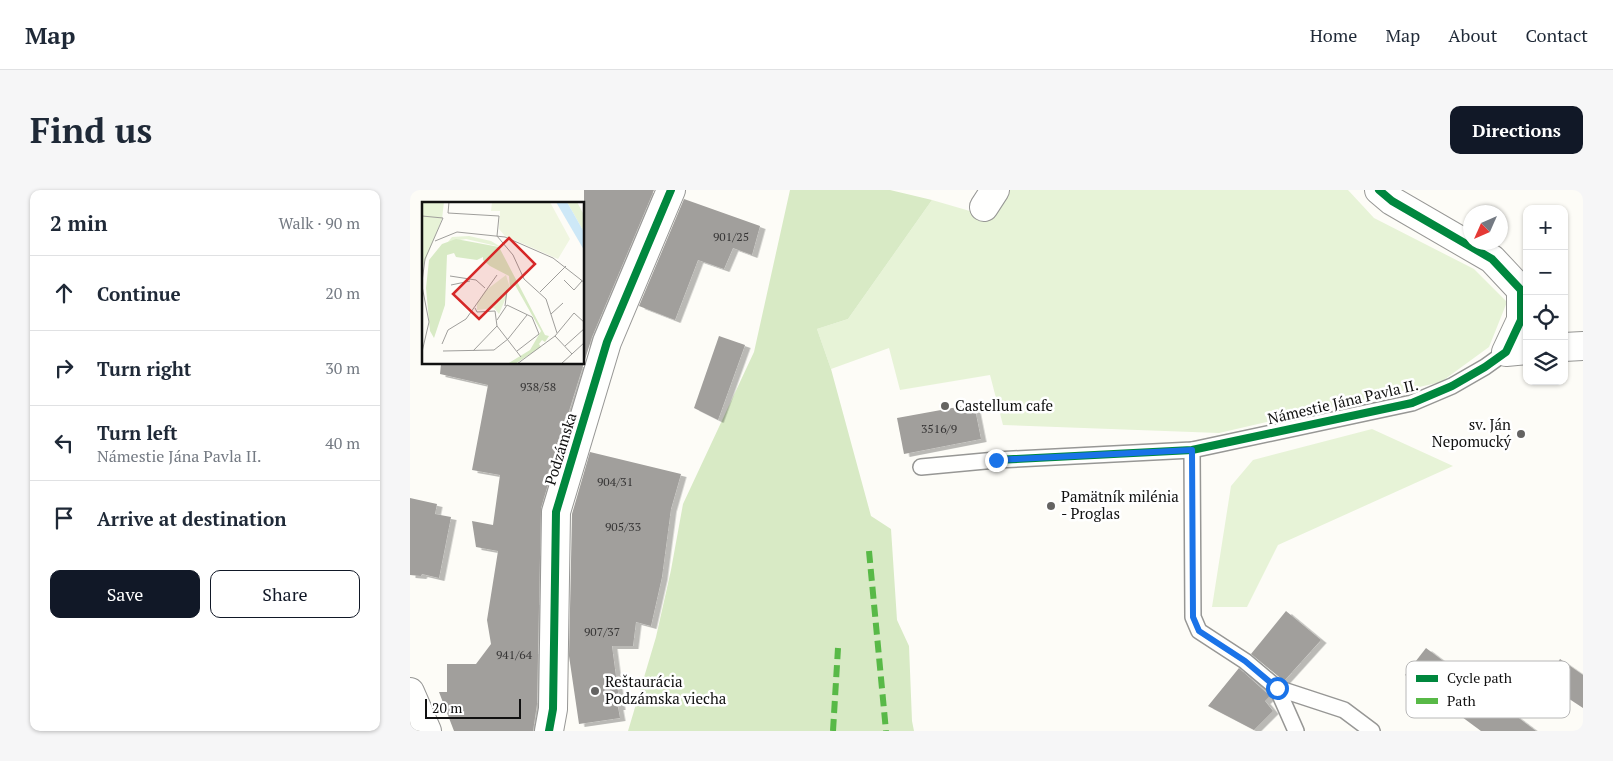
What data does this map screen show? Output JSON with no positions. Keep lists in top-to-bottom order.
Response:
{
  "streets": {
    "street": ["Námestie Jána Pavla II.", "Podzámska"]
  },
  "places": [
    "Castellum cafe",
    "sv. Ján Nepomucký",
    "Pamätník milénia - Proglas",
    "Reštaurácia Podzámska viecha"
  ],
  "house_numbers": [
    "901/25",
    "938/58",
    "3516/9",
    "904/31",
    "905/33",
    "907/37",
    "941/64"
  ],
  "legend": ["Cycle path", "Path"],
  "scale_bar": "20 m",
  "north": "bottom left",
  "page": {
    "header": "Map",
    "nav": [
      "Home",
      "Map",
      "About",
      "Contact"
    ],
    "buttons": [
      "Directions",
      ["Save", "Share"]
    ],
    "title": "Find us",
    "heading": ["2 min", "Walk · 90 m"],
    "map_buttons": ["+", "−"],
    "list": [
      ["Continue", "20 m"],
      ["Turn right", "30 m"],
      ["Turn left", "Námestie Jána Pavla II.", "40 m"],
      "Arrive at destination"
    ],
    "scale": "20 m"
  }
}
